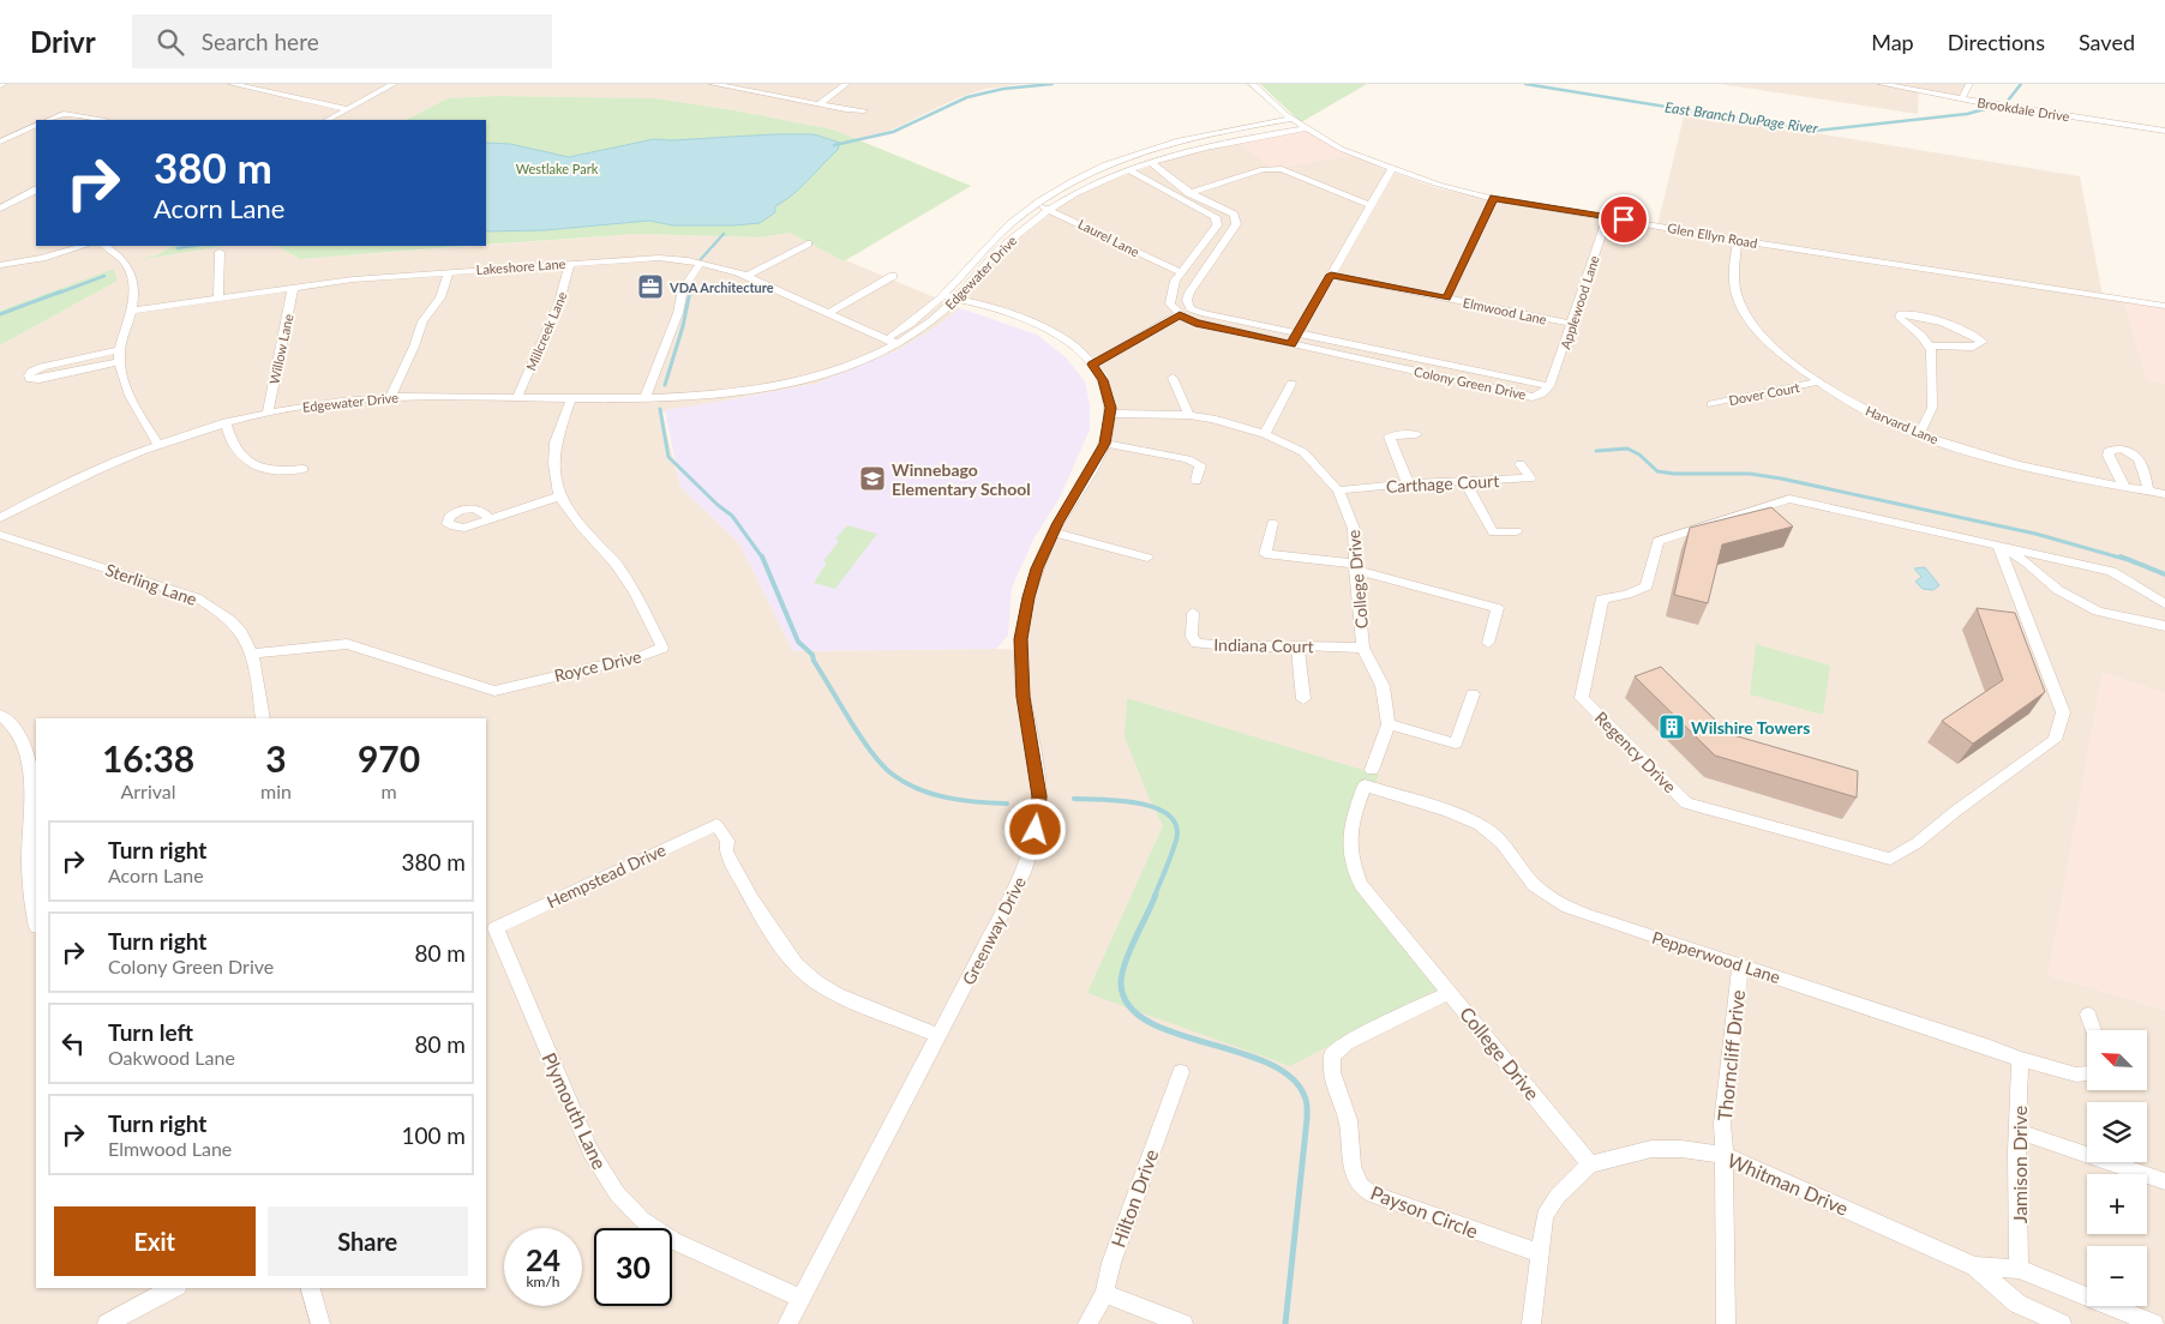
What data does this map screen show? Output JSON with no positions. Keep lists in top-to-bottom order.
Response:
{
  "streets": {
    "street": [
      "Brookdale Drive",
      "Glen Ellyn Road",
      "Laurel Lane",
      "Lakeshore Lane",
      "Edgewater Drive",
      "Applewood Lane",
      "Elmwood Lane",
      "Millcreek Lane",
      "Willow Lane",
      "Colony Green Drive",
      "Dover Court",
      "Harvard Lane",
      "Carthage Court",
      "College Drive",
      "Sterling Lane",
      "Indiana Court",
      "Royce Drive",
      "Regency Drive",
      "Hempstead Drive",
      "Greenway Drive",
      "Pepperwood Lane",
      "Thorncliff Drive",
      "Plymouth Lane",
      "Jamison Drive",
      "Whitman Drive",
      "Hilton Drive",
      "Payson Circle"
    ]
  },
  "crossings": [
    ["Glen Ellyn Road", "Edgewater Drive"],
    ["Glen Ellyn Road", "Applewood Lane"],
    ["Glen Ellyn Road", "Harvard Lane"],
    ["Laurel Lane", "Edgewater Drive"],
    ["Lakeshore Lane", "Edgewater Drive"],
    ["Lakeshore Lane", "Millcreek Lane"],
    ["Lakeshore Lane", "Willow Lane"],
    ["Edgewater Drive", "Millcreek Lane"],
    ["Edgewater Drive", "Willow Lane"],
    ["Edgewater Drive", "Colony Green Drive"],
    ["Edgewater Drive", "Royce Drive"],
    ["Edgewater Drive", "Greenway Drive"],
    ["Applewood Lane", "Elmwood Lane"],
    ["Applewood Lane", "Colony Green Drive"],
    ["Dover Court", "Harvard Lane"],
    ["Carthage Court", "College Drive"],
    ["College Drive", "Indiana Court"],
    ["College Drive", "Greenway Drive"],
    ["College Drive", "Pepperwood Lane"],
    ["College Drive", "Whitman Drive"],
    ["College Drive", "Payson Circle"],
    ["Sterling Lane", "Royce Drive"],
    ["Hempstead Drive", "Greenway Drive"],
    ["Hempstead Drive", "Plymouth Lane"],
    ["Greenway Drive", "Plymouth Lane"],
    ["Pepperwood Lane", "Thorncliff Drive"],
    ["Pepperwood Lane", "Jamison Drive"],
    ["Thorncliff Drive", "Whitman Drive"],
    ["Jamison Drive", "Whitman Drive"],
    ["Whitman Drive", "Payson Circle"]
  ],
  "water": ["East Branch DuPage River"],
  "parks": ["Westlake Park"],
  "places": {
    "office": ["VDA Architecture"],
    "school or university": ["Winnebago Elementary School"],
    "building": ["Wilshire Towers"]
  },
  "north": "top left",
  "page": {
    "header": "Drivr",
    "search": "Search here",
    "nav": ["Map", "Directions", "Saved"],
    "turn": ["380 m", "Acorn Lane"],
    "eta": [
      "16:38",
      "Arrival",
      "3",
      "min",
      "970",
      "m"
    ],
    "list": [
      {
        "name": "Turn right",
        "note": "Acorn Lane",
        "value": "380 m"
      },
      {
        "name": "Turn right",
        "note": "Colony Green Drive",
        "value": "80 m"
      },
      {
        "name": "Turn left",
        "note": "Oakwood Lane",
        "value": "80 m"
      },
      {
        "name": "Turn right",
        "note": "Elmwood Lane",
        "value": "100 m"
      }
    ],
    "map_buttons": ["+", "−"],
    "buttons": ["Exit", "Share"],
    "speed": "24 km/h",
    "limit": "30"
  }
}
